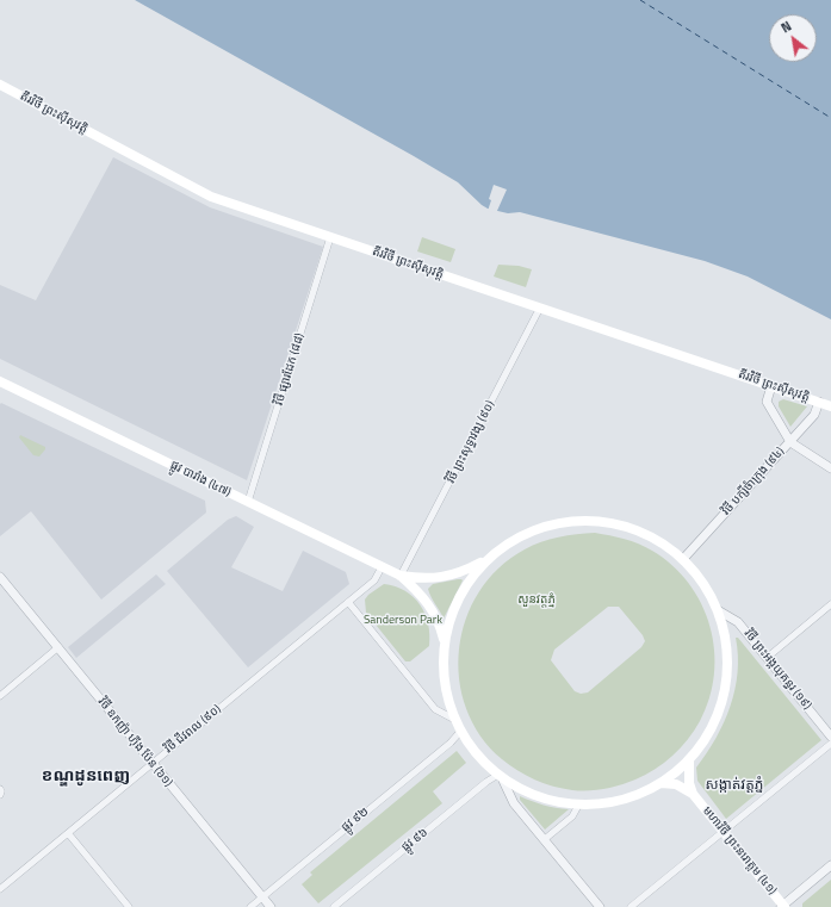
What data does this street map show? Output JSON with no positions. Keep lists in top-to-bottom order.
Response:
{
  "streets": {
    "main road": ["តីរវិថី ព្រះស៊ីសុវត្តិ", "ផ្លូវ បារាំង (៤៧)", "មហាវិថី ព្រះនរោត្តម (៤១)"],
    "street": [
      "វិថី ផ្សារដែក (៨៨)",
      "វិថី ព្រះសុទ្ធាវង្ស (៩០)",
      "វិថី បក្សីចំាក្រុង (៩៤)",
      "វិថី ព្រះអង្គយុគន្ធរ (១៩)",
      "វិថី ជីវពល (៩០)",
      "វិថី ឧកញ៉ា ហ៊ីង ប៉ែន (៦១)",
      "ផ្លូវ ៩២",
      "ផ្លូវ ៩៦"
    ]
  },
  "crossings": [
    ["តីរវិថី ព្រះស៊ីសុវត្តិ", "វិថី ផ្សារដែក (៨៨)"],
    ["តីរវិថី ព្រះស៊ីសុវត្តិ", "វិថី ព្រះសុទ្ធាវង្ស (៩០)"],
    ["តីរវិថី ព្រះស៊ីសុវត្តិ", "វិថី បក្សីចំាក្រុង (៩៤)"],
    ["វិថី ផ្សារដែក (៨៨)", "ផ្លូវ បារាំង (៤៧)"],
    ["វិថី ព្រះសុទ្ធាវង្ស (៩០)", "ផ្លូវ បារាំង (៤៧)"],
    ["ផ្លូវ បារាំង (៤៧)", "វិថី ជីវពល (៩០)"],
    ["វិថី ជីវពល (៩០)", "វិថី ឧកញ៉ា ហ៊ីង ប៉ែន (៦១)"],
    ["វិថី ឧកញ៉ា ហ៊ីង ប៉ែន (៦១)", "ផ្លូវ ៩២"]
  ],
  "districts": ["ខណ្ឌដូនពេញ", "សង្កាត់វត្តភ្នំ"],
  "parks": ["សួនវត្ដភ្នំ", "Sanderson Park"],
  "north": "top left"
}
